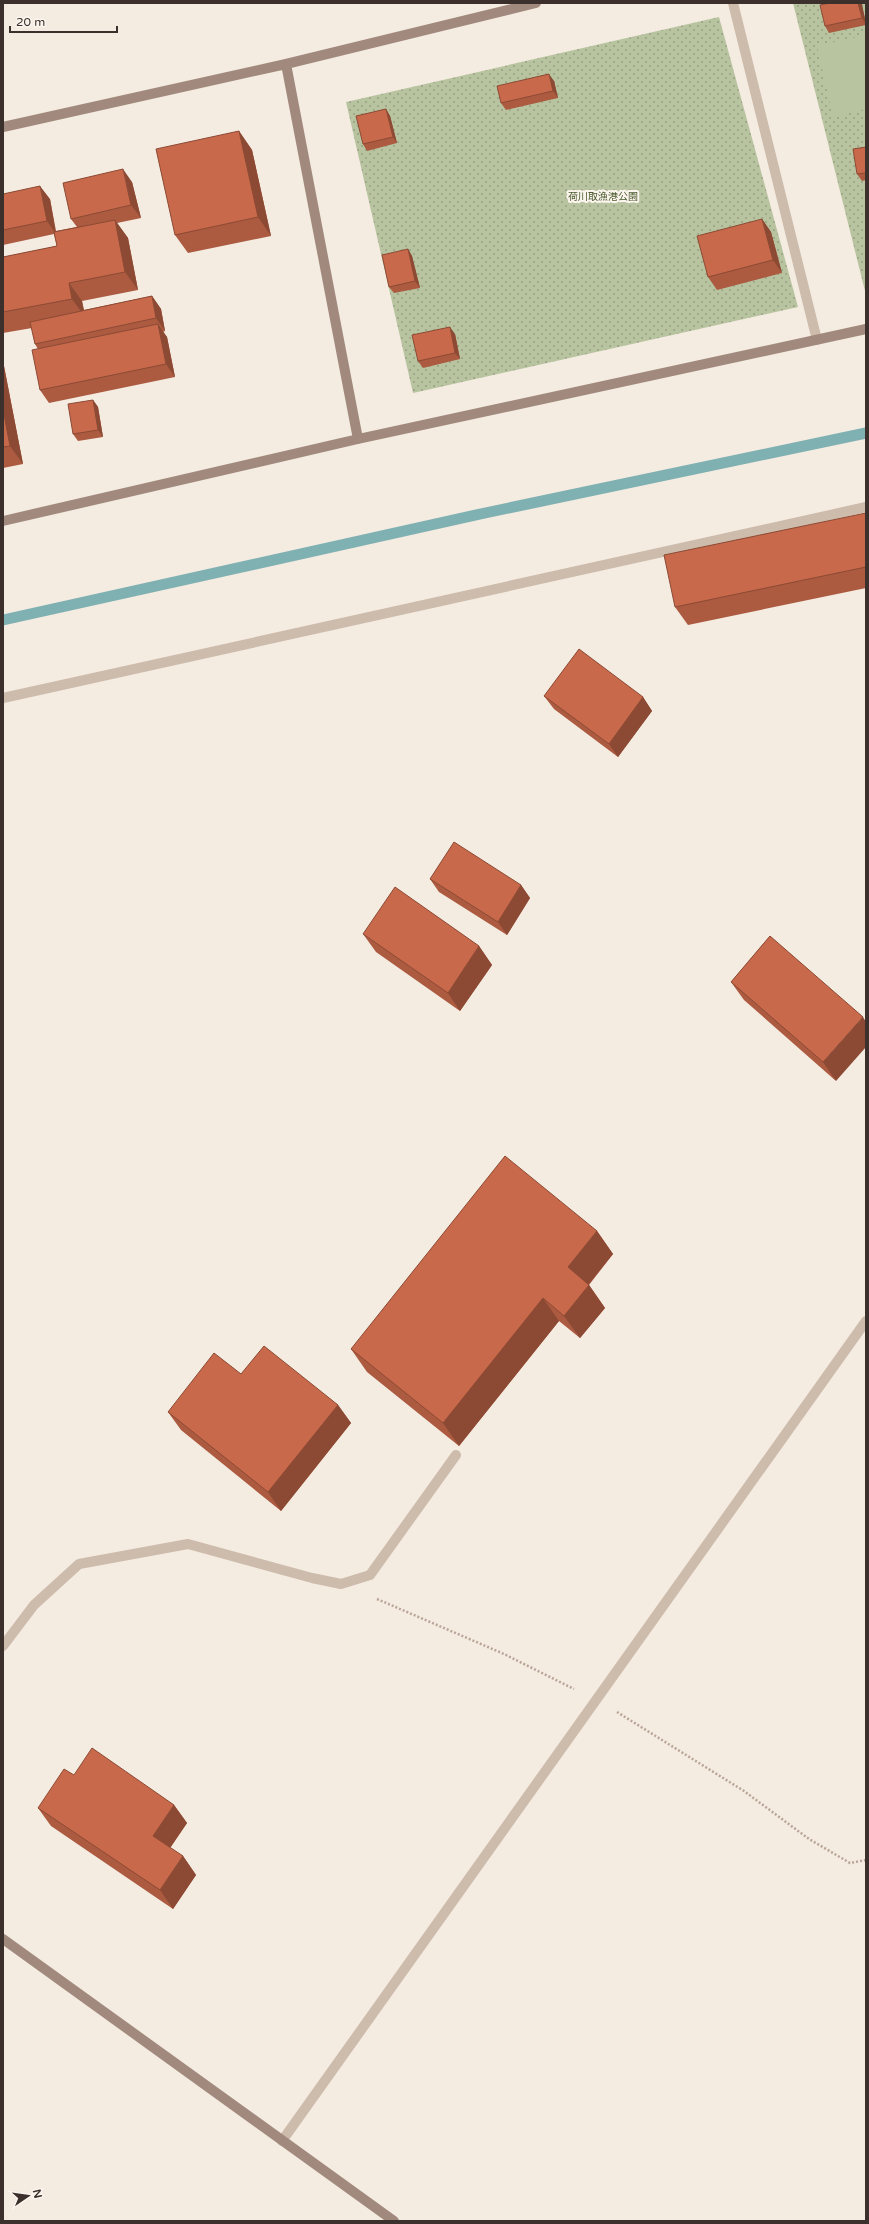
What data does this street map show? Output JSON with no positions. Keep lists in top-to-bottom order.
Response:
{
  "parks": ["荷川取漁港公園"],
  "scale_bar": "20 m",
  "north": "right"
}
